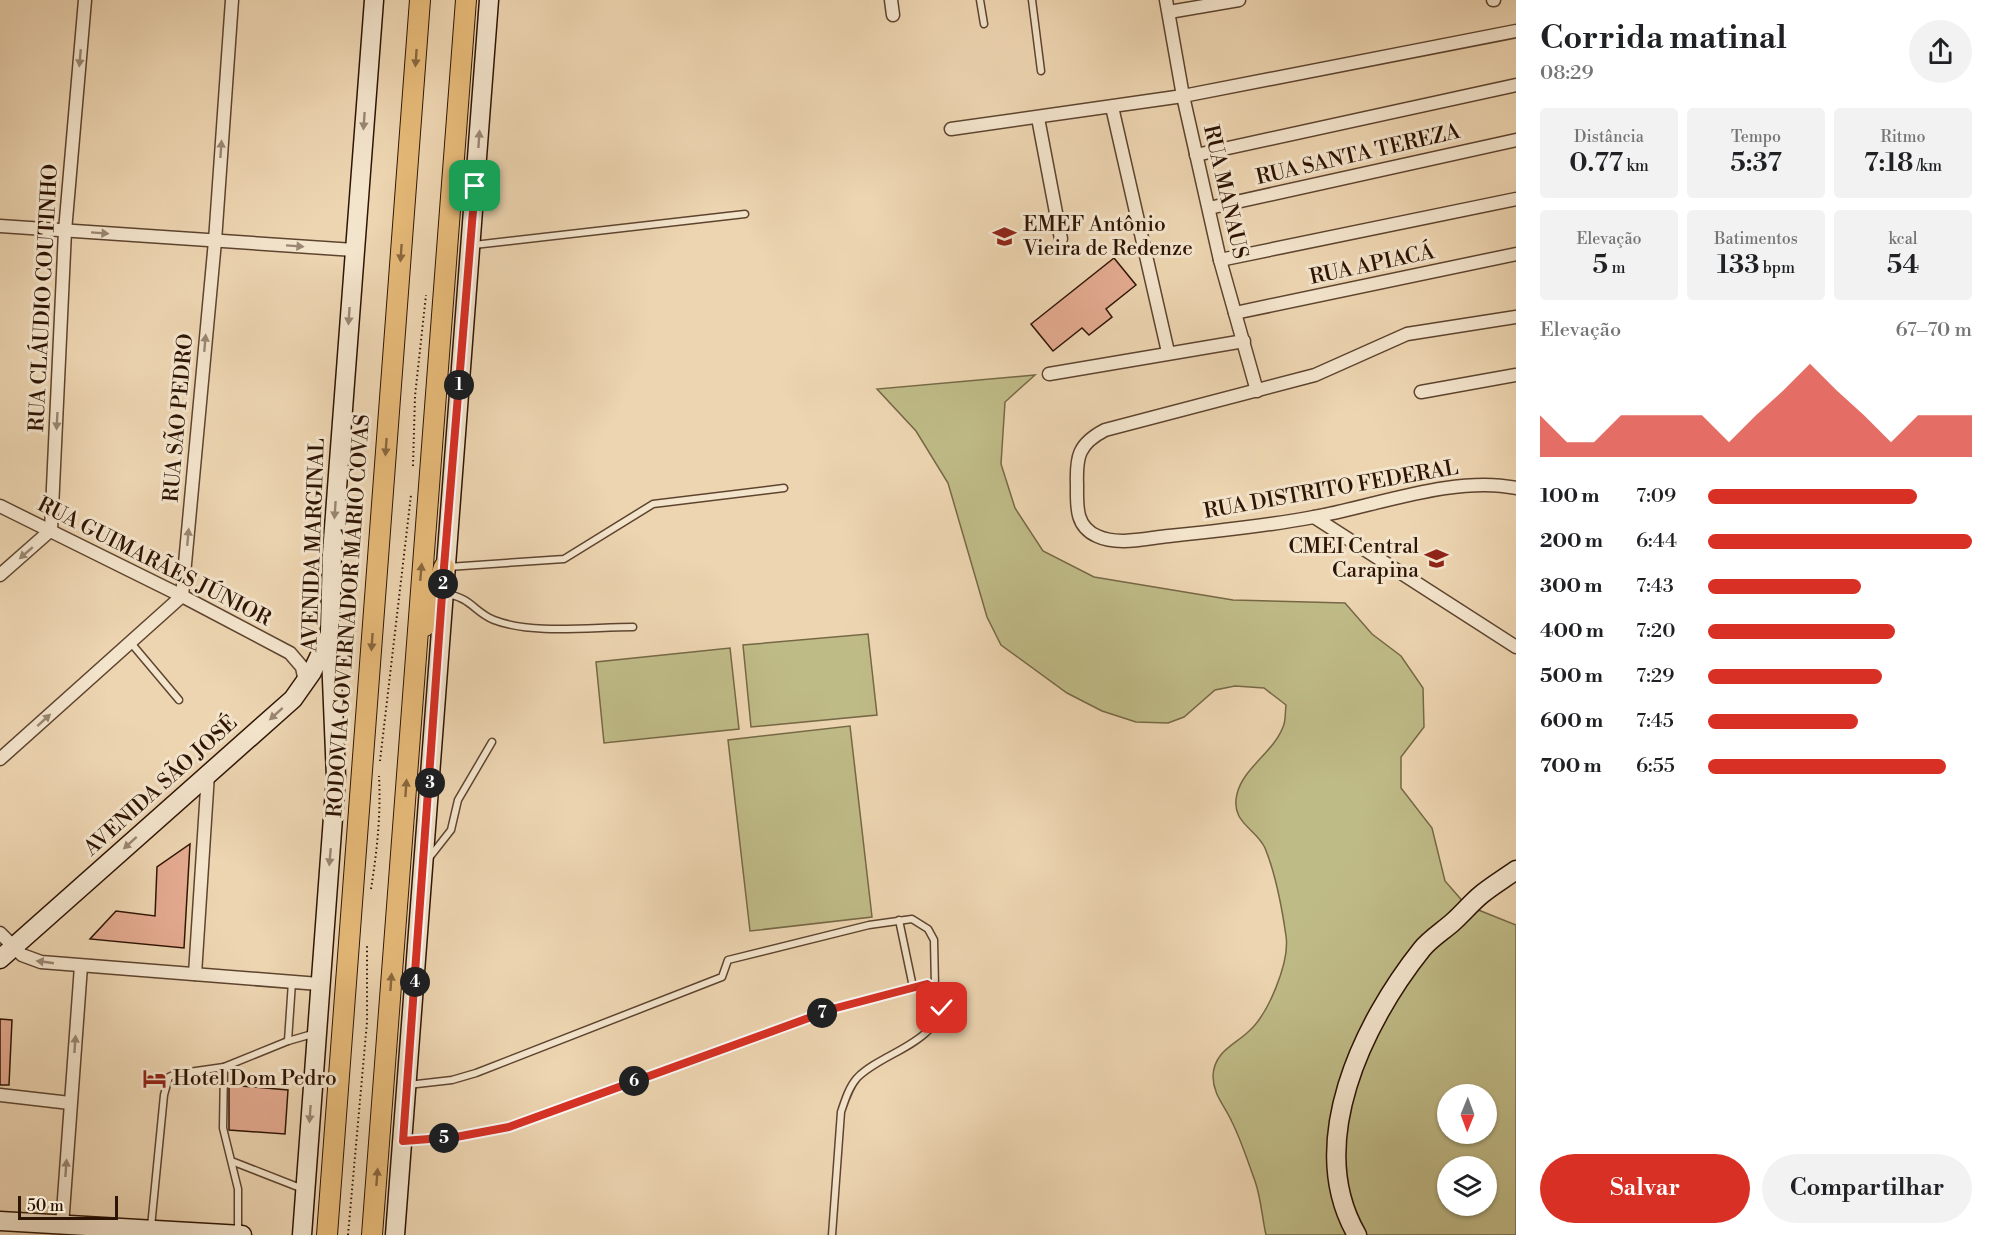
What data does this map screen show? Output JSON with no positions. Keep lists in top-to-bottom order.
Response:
{
  "streets": {
    "main road": ["RODOVIA GOVERNADOR MÁRIO COVAS"],
    "street": [
      "RUA SANTA TEREZA",
      "RUA MANAUS",
      "RUA APIACÁ",
      "RUA CLÁUDIO COUTINHO",
      "RUA SÃO PEDRO",
      "RUA DISTRITO FEDERAL",
      "AVENIDA MARGINAL",
      "RUA GUIMARÃES JÚNIOR",
      "AVENIDA SÃO JOSÉ"
    ]
  },
  "crossings": [
    ["RUA SANTA TEREZA", "RUA MANAUS"],
    ["RUA MANAUS", "RUA APIACÁ"],
    ["RUA MANAUS", "RUA DISTRITO FEDERAL"],
    ["RUA CLÁUDIO COUTINHO", "RUA GUIMARÃES JÚNIOR"],
    ["RUA SÃO PEDRO", "RUA GUIMARÃES JÚNIOR"],
    ["AVENIDA MARGINAL", "AVENIDA SÃO JOSÉ"]
  ],
  "one_way": ["RUA CLÁUDIO COUTINHO", "RUA SÃO PEDRO"],
  "places": {
    "school or university": ["EMEF Antônio Vieira de Redenze", "CMEI Central Carapina"],
    "hotel": ["Hotel Dom Pedro"]
  },
  "scale_bar": "50 m",
  "north": "bottom",
  "page": {
    "heading": ["Corrida matinal", "08:29"],
    "stats": [
      ["Distância", "0.77 km"],
      ["Tempo", "5:37"],
      ["Ritmo", "7:18 /km"],
      ["Elevação", "5 m"],
      ["Batimentos", "133 bpm"],
      ["kcal", "54"]
    ],
    "chart": ["Elevação", "67–70 m"],
    "pins": [
      "1",
      "2",
      "3",
      "4",
      "7",
      "6",
      "5"
    ],
    "list": [
      {
        "name": "100 m",
        "note": "7:09"
      },
      {
        "name": "200 m",
        "note": "6:44"
      },
      {
        "name": "300 m",
        "note": "7:43"
      },
      {
        "name": "400 m",
        "note": "7:20"
      },
      {
        "name": "500 m",
        "note": "7:29"
      },
      {
        "name": "600 m",
        "note": "7:45"
      },
      {
        "name": "700 m",
        "note": "6:55"
      }
    ],
    "buttons": ["Salvar", "Compartilhar"],
    "scale": "50 m"
  }
}
